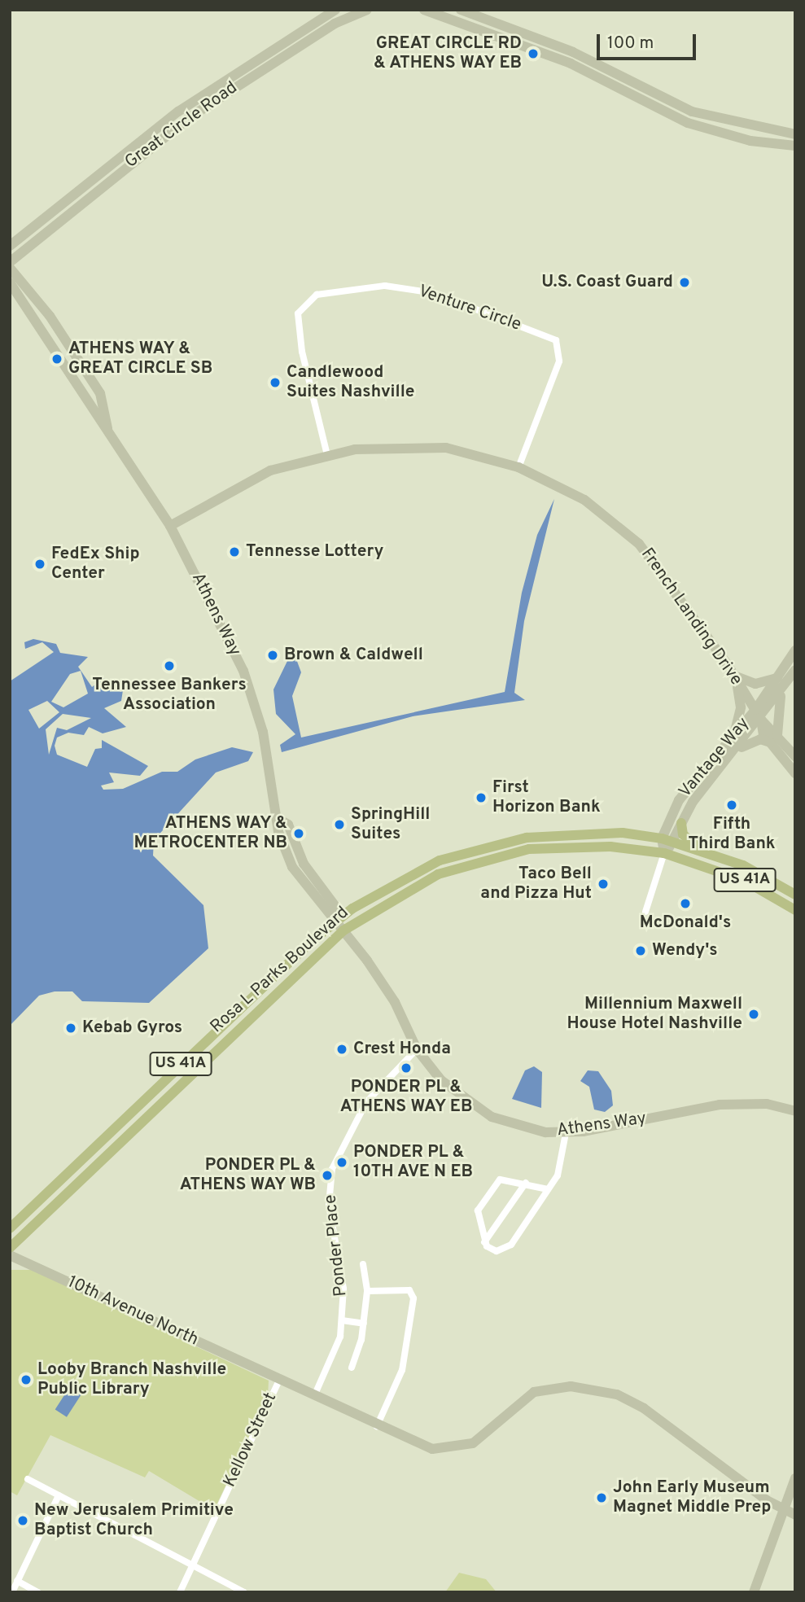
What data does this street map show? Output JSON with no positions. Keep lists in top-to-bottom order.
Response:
{
  "streets": {
    "main road": ["US 41A", "Rosa L Parks Boulevard"],
    "street": [
      "Great Circle Road",
      "Venture Circle",
      "Athens Way",
      "French Landing Drive",
      "Vantage Way",
      "Ponder Place",
      "10th Avenue North",
      "Kellow Street"
    ]
  },
  "crossings": [
    ["Venture Circle", "French Landing Drive"],
    ["Athens Way", "French Landing Drive"],
    ["Athens Way", "Rosa L Parks Boulevard"],
    ["Athens Way", "Ponder Place"],
    ["French Landing Drive", "Vantage Way"],
    ["Vantage Way", "Rosa L Parks Boulevard"],
    ["Ponder Place", "10th Avenue North"],
    ["10th Avenue North", "Kellow Street"]
  ],
  "places": [
    "GREAT CIRCLE RD & ATHENS WAY EB",
    "U.S. Coast Guard",
    "ATHENS WAY & GREAT CIRCLE SB",
    "Candlewood Suites Nashville",
    "Tennesse Lottery",
    "FedEx Ship Center",
    "Brown & Caldwell",
    "Tennessee Bankers Association",
    "First Horizon Bank",
    "Fifth Third Bank",
    "SpringHill Suites",
    "ATHENS WAY & METROCENTER NB",
    "Taco Bell and Pizza Hut",
    "McDonald's",
    "Wendy's",
    "Millennium Maxwell House Hotel Nashville",
    "Kebab Gyros",
    "Crest Honda",
    "PONDER PL & ATHENS WAY EB",
    "PONDER PL & 10TH AVE N EB",
    "PONDER PL & ATHENS WAY WB",
    "Looby Branch Nashville Public Library",
    "John Early Museum Magnet Middle Prep",
    "New Jerusalem Primitive Baptist Church"
  ],
  "scale_bar": "100 m"
}
